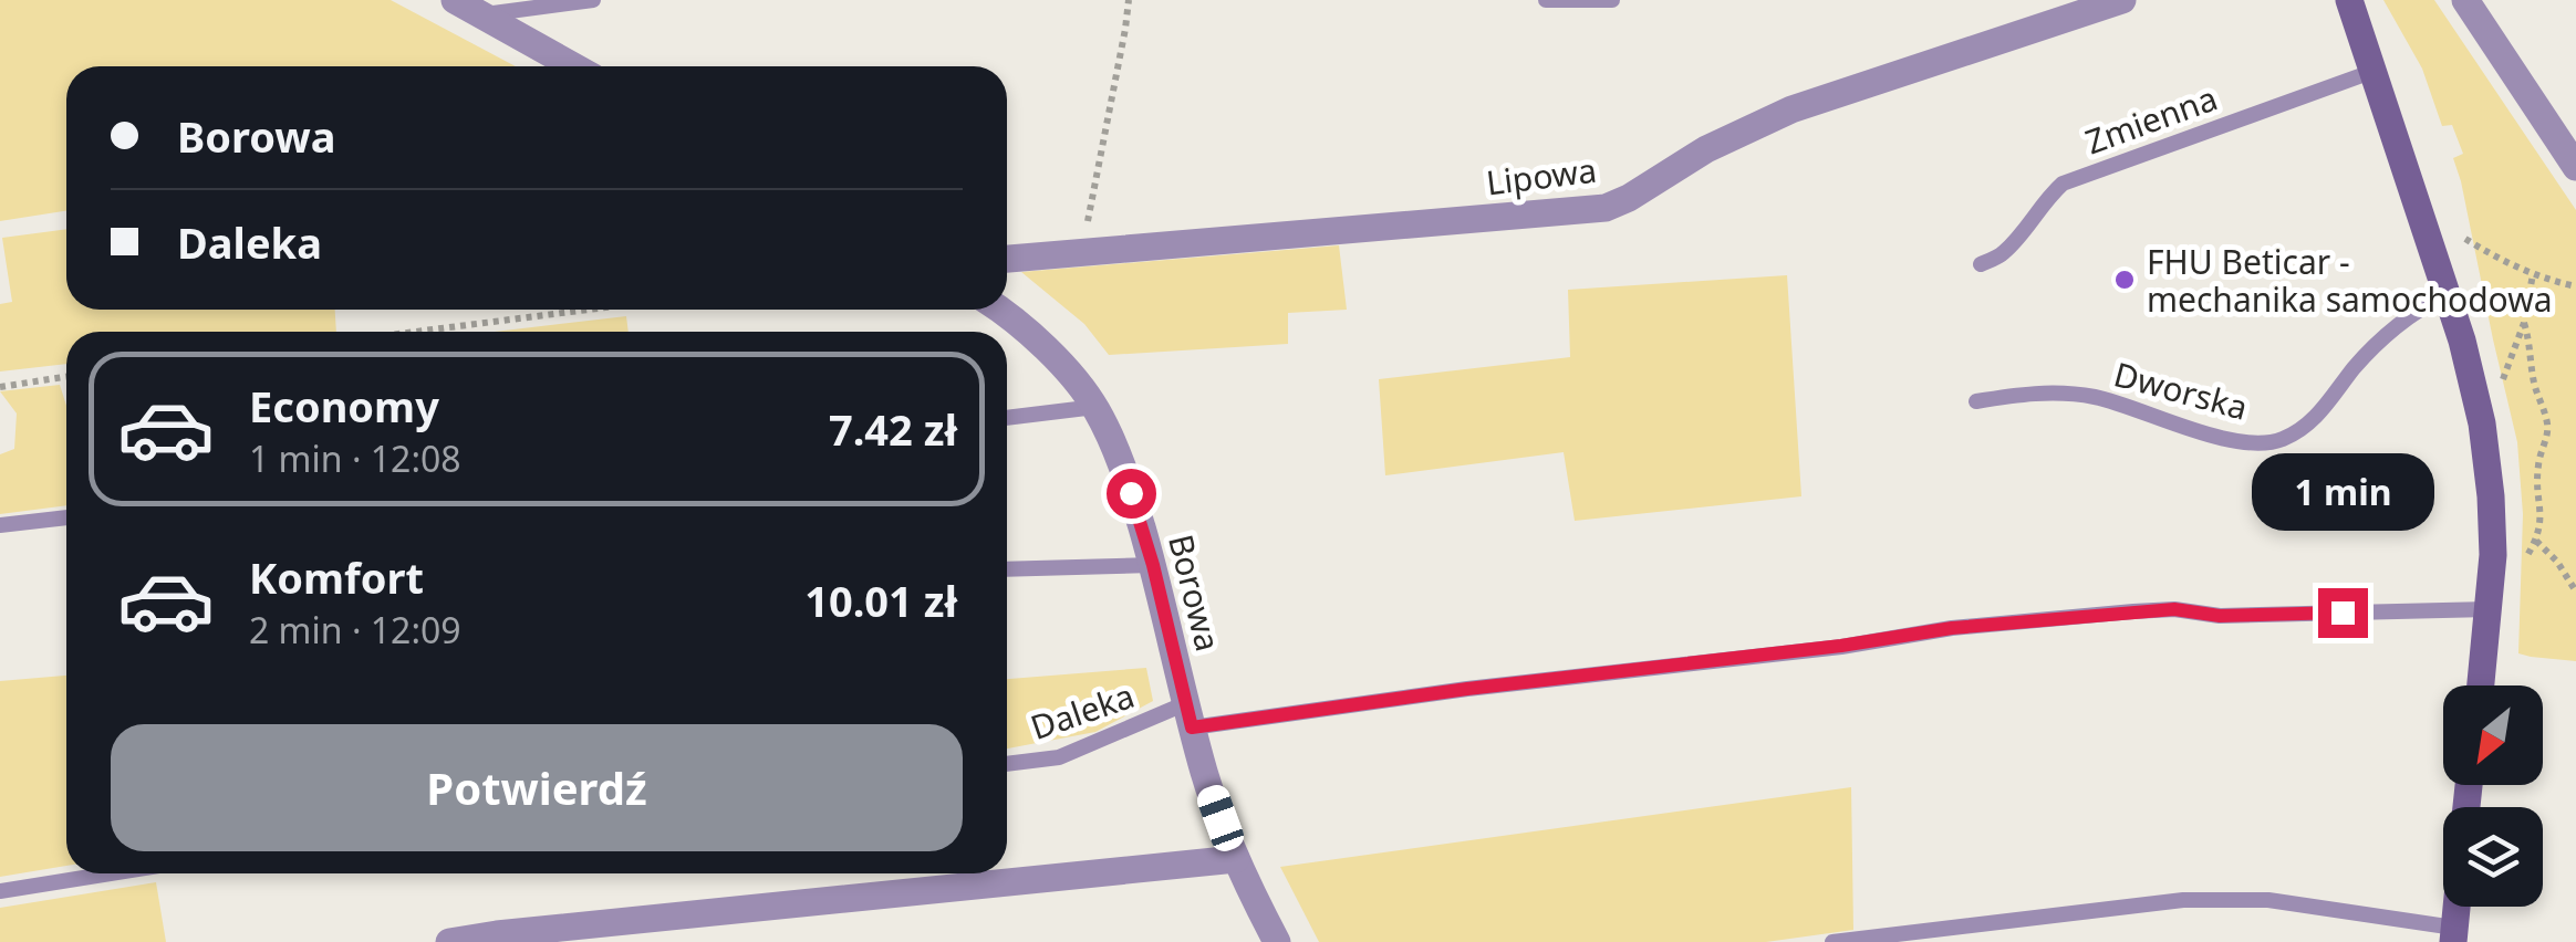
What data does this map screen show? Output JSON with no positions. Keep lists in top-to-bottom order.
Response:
{
  "streets": {
    "street": ["Lipowa", "Borowa"],
    "lane": ["Zmienna", "Dworska", "Daleka"]
  },
  "crossings": [
    ["Borowa", "Daleka"]
  ],
  "places": ["FHU Beticar - mechanika samochodowa"],
  "north": "bottom left",
  "page": {
    "banner": ["Borowa", "Daleka"],
    "list": [
      {
        "name": "Economy",
        "note": "1 min · 12:08",
        "value": "7.42 zł"
      },
      {
        "name": "Komfort",
        "note": "2 min · 12:09",
        "value": "10.01 zł"
      }
    ],
    "bubble": "1 min",
    "buttons": "Potwierdź"
  }
}
